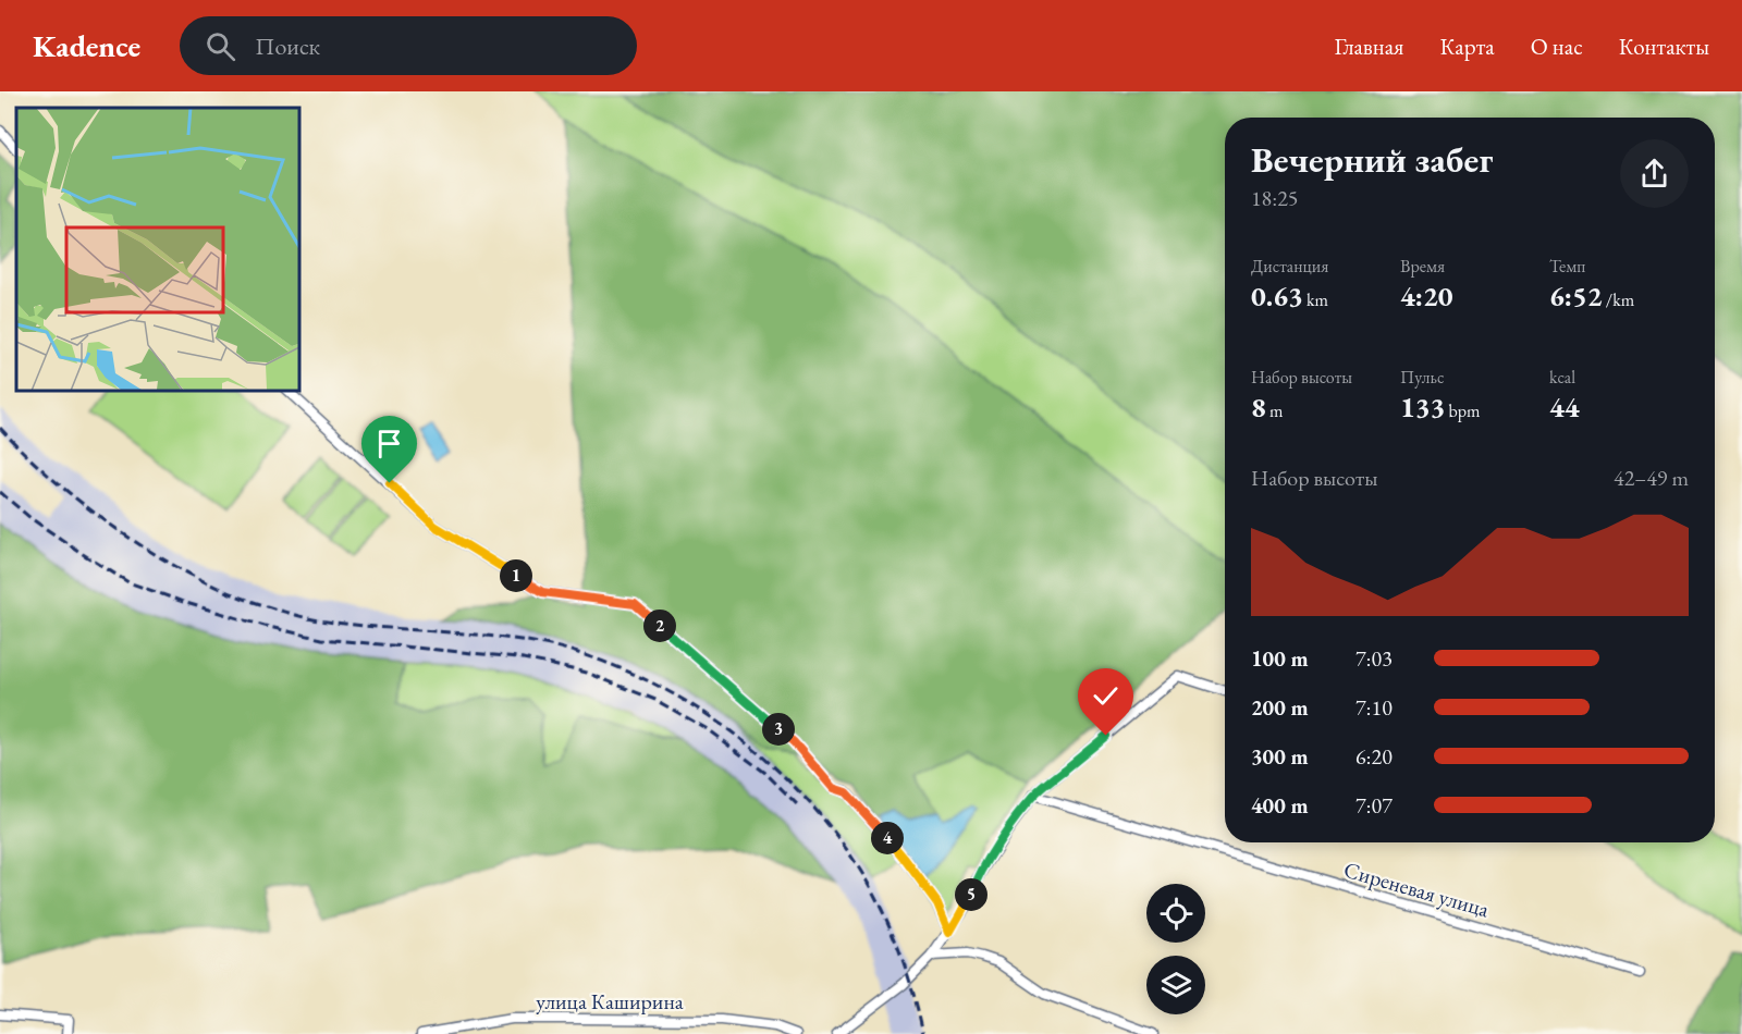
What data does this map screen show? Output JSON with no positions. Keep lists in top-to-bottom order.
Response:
{
  "streets": {
    "street": ["Сиреневая улица", "улица Каширина"]
  },
  "page": {
    "header": "Kadence",
    "search": "Поиск",
    "nav": [
      "Главная",
      "Карта",
      "О нас",
      "Контакты"
    ],
    "heading": ["Вечерний забег", "18:25"],
    "stats": [
      ["Дистанция", "0.63 km"],
      ["Время", "4:20"],
      ["Темп", "6:52 /km"],
      ["Набор высоты", "8 m"],
      ["Пульс", "133 bpm"],
      ["kcal", "44"]
    ],
    "chart": ["Набор высоты", "42–49 m"],
    "pins": [
      "1",
      "2",
      "3",
      "4",
      "5"
    ],
    "list": [
      {
        "name": "100 m",
        "note": "7:03"
      },
      {
        "name": "200 m",
        "note": "7:10"
      },
      {
        "name": "300 m",
        "note": "6:20"
      },
      {
        "name": "400 m",
        "note": "7:07"
      }
    ]
  }
}
